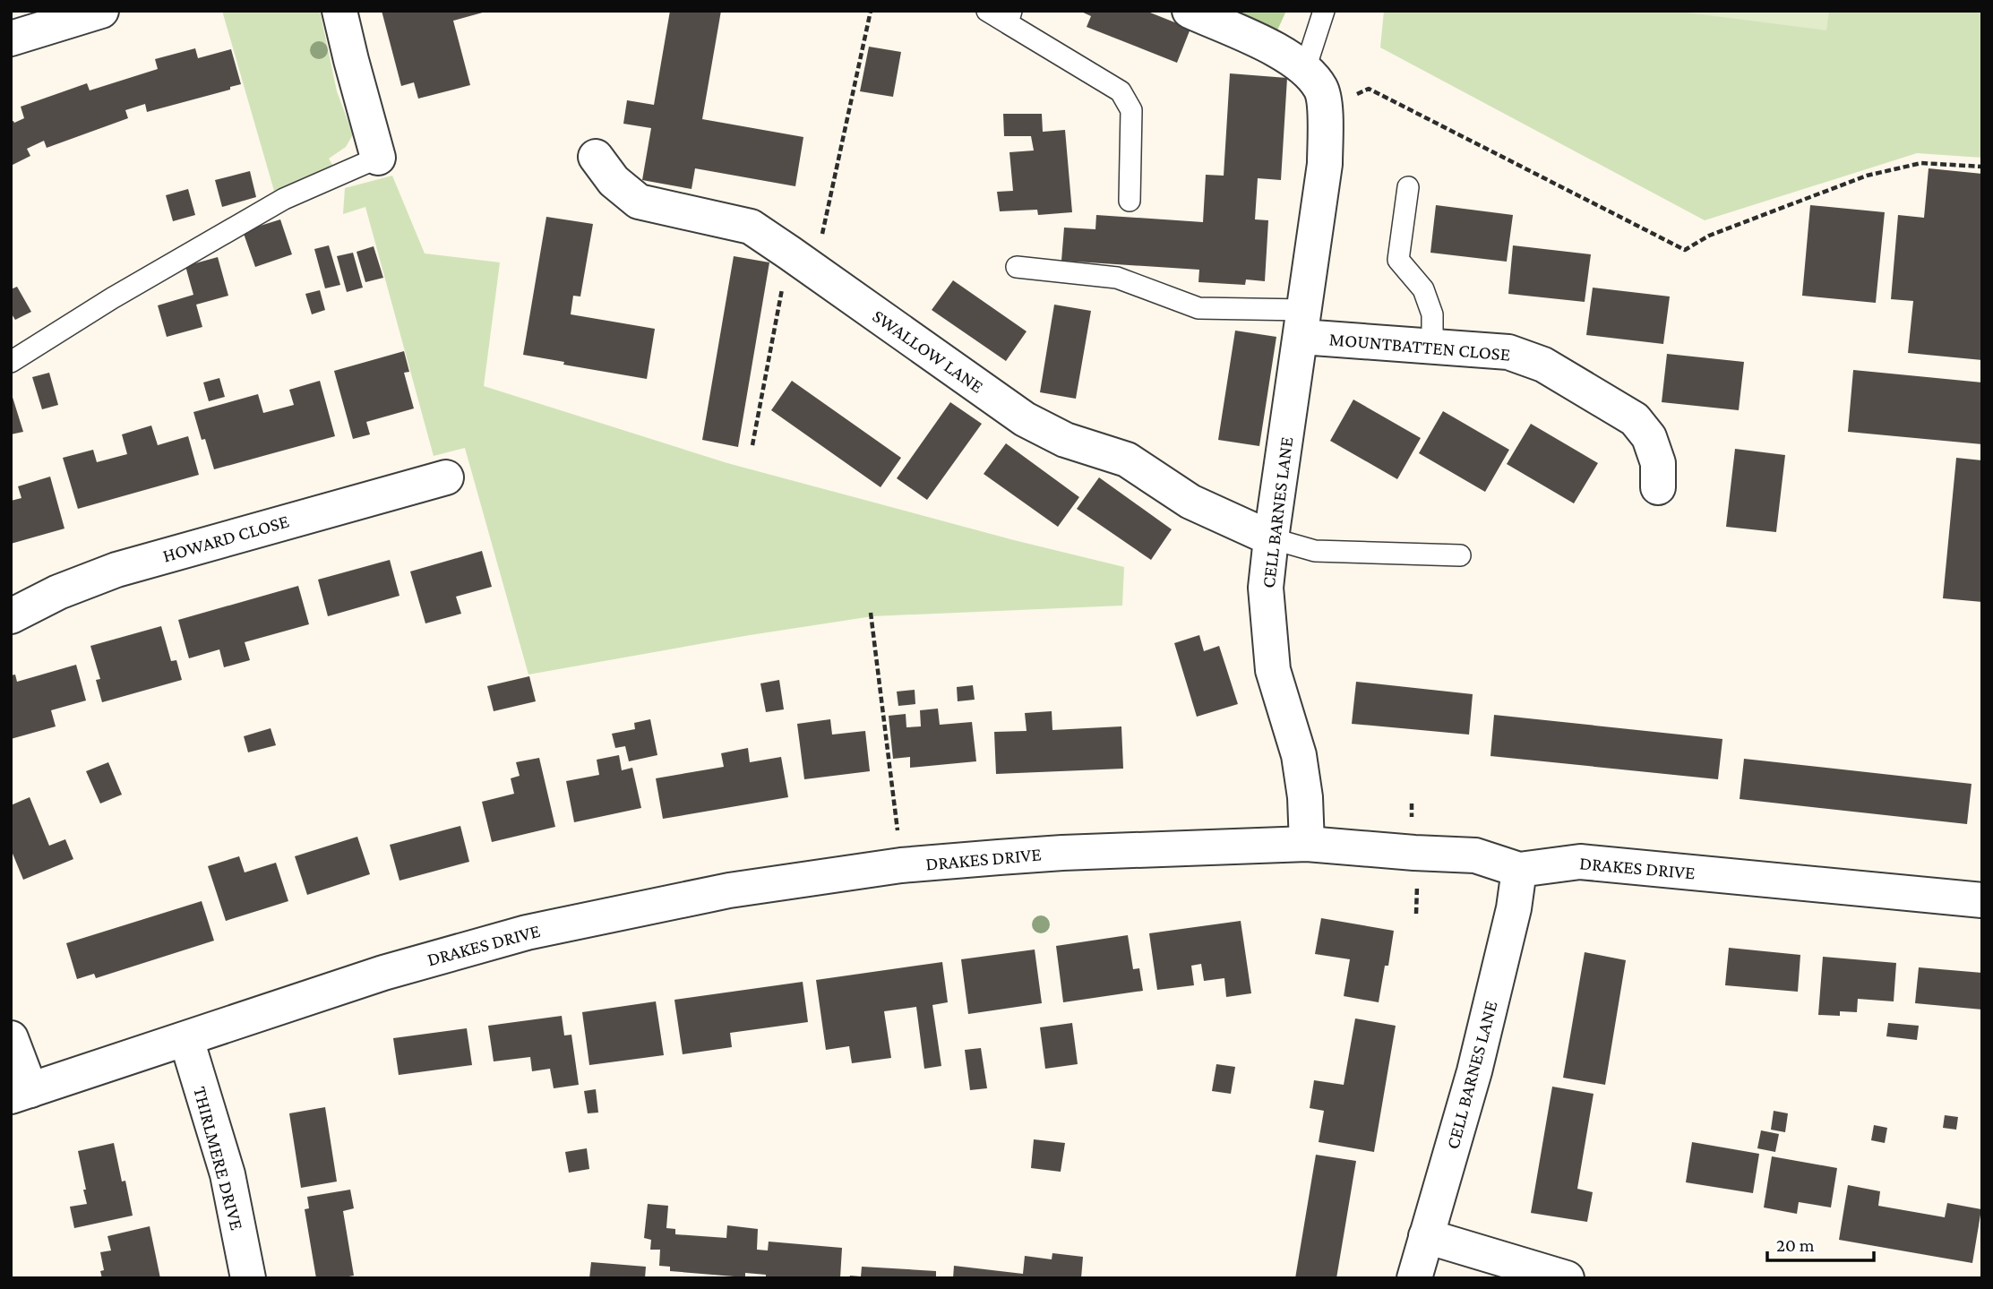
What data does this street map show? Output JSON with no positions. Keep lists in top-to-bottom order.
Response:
{
  "streets": {
    "street": [
      "MOUNTBATTEN CLOSE",
      "SWALLOW LANE",
      "CELL BARNES LANE",
      "HOWARD CLOSE",
      "DRAKES DRIVE",
      "THIRLMERE DRIVE"
    ]
  },
  "crossings": [
    ["MOUNTBATTEN CLOSE", "CELL BARNES LANE"],
    ["SWALLOW LANE", "CELL BARNES LANE"],
    ["CELL BARNES LANE", "DRAKES DRIVE"],
    ["DRAKES DRIVE", "THIRLMERE DRIVE"]
  ],
  "scale_bar": "20 m"
}
